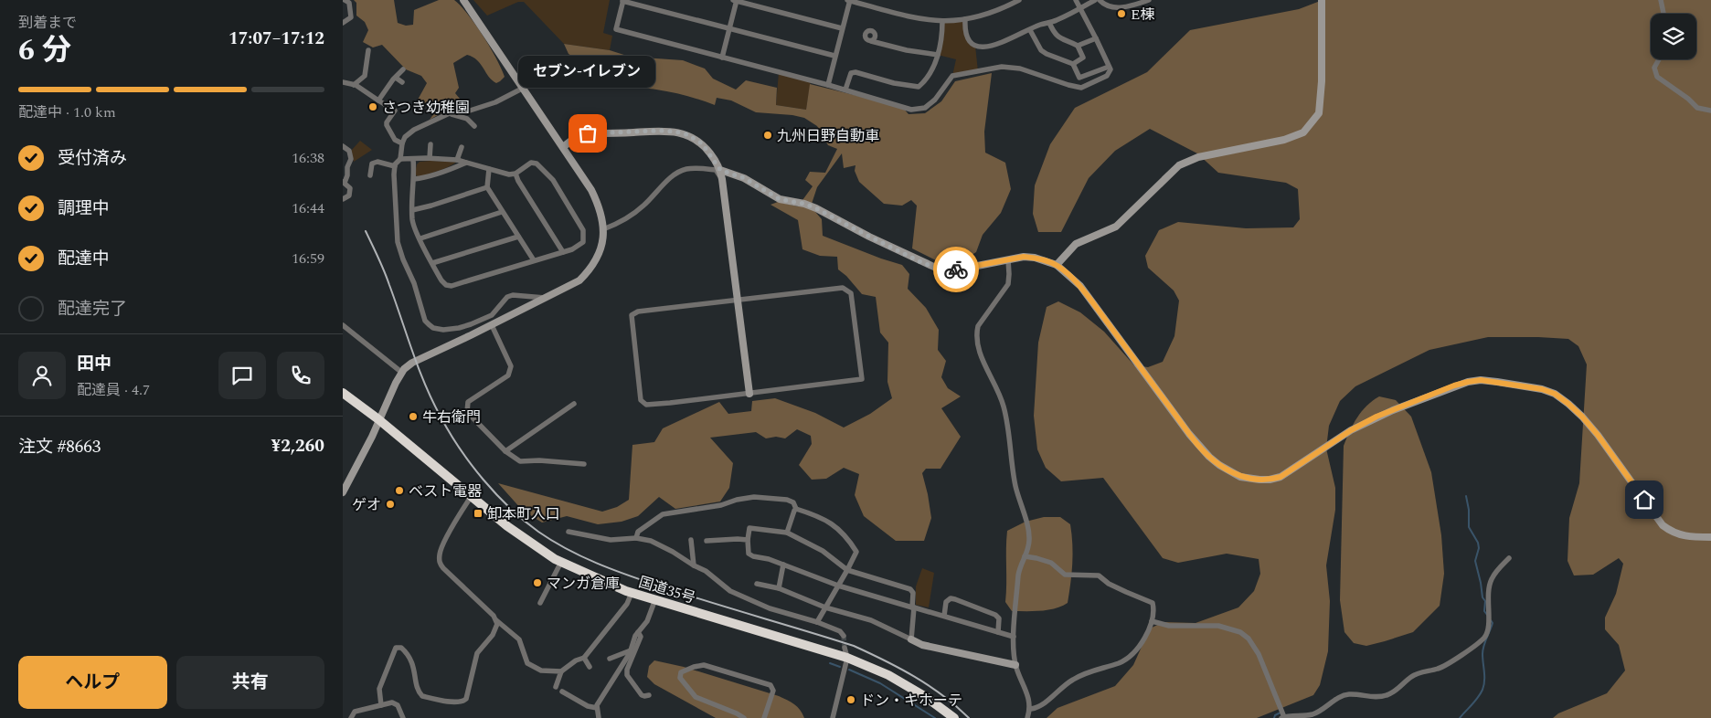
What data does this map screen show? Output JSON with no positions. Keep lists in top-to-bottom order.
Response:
{
  "streets": {
    "highway": ["国道35号"]
  },
  "places": {
    "other": [
      "E棟",
      "さつき幼稚園",
      "セブン-イレブン",
      "九州日野自動車",
      "牛右衛門",
      "ベスト電器",
      "ゲオ",
      "マンガ倉庫",
      "ドン・キホーテ"
    ],
    "transit": ["卸本町入口"]
  },
  "page": {
    "heading": ["6 分", "到着まで", "17:07–17:12"],
    "panel": [
      "田中",
      "配達員 · 4.7",
      "注文 #8663",
      "¥2,260"
    ],
    "bubble": "セブン-イレブン",
    "bar": "配達中 · 1.0 km",
    "list": [
      ["受付済み", "16:38"],
      ["調理中", "16:44"],
      ["配達中", "16:59"],
      "配達完了"
    ],
    "buttons": ["ヘルプ", "共有"]
  }
}
